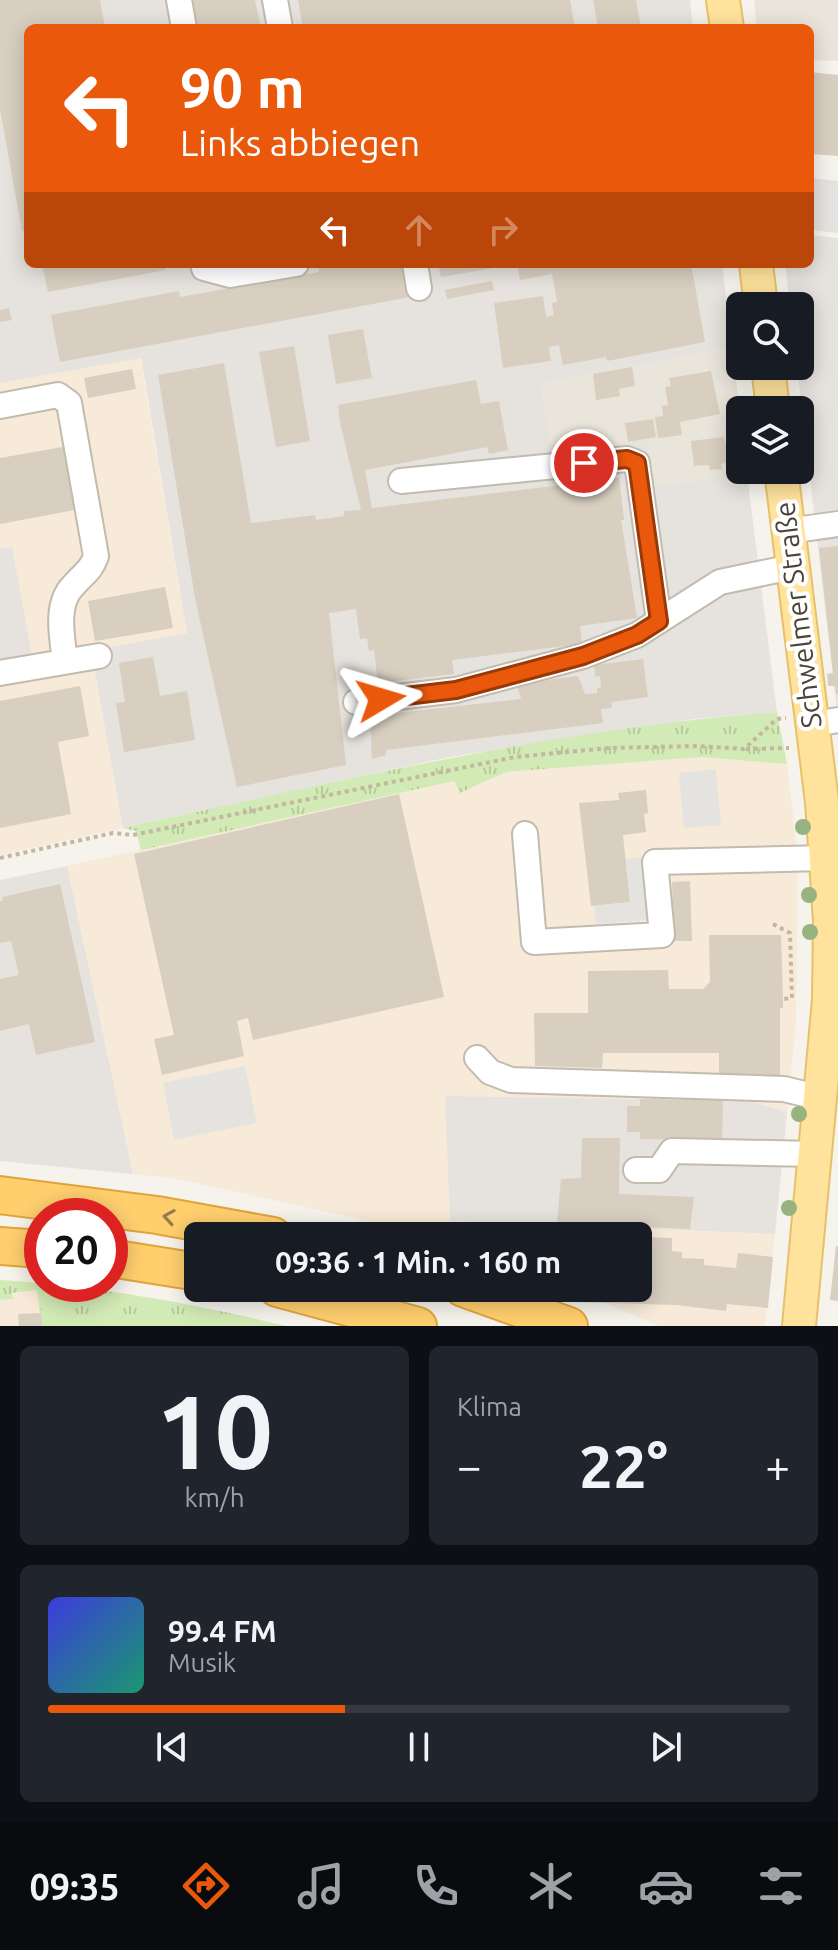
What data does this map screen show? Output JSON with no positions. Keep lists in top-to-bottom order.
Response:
{
  "streets": {
    "main road": ["Schwelmer Straße"]
  },
  "page": {
    "turn": ["90 m", "Links abbiegen"],
    "limit": "20",
    "trip": "09:36 · 1 Min. · 160 m",
    "tile": [
      ["10", "km/h"],
      "Klima"
    ],
    "heat": ["−", "22°", "+"],
    "song": ["99.4 FM", "Musik"],
    "tabs": "09:35"
  }
}
